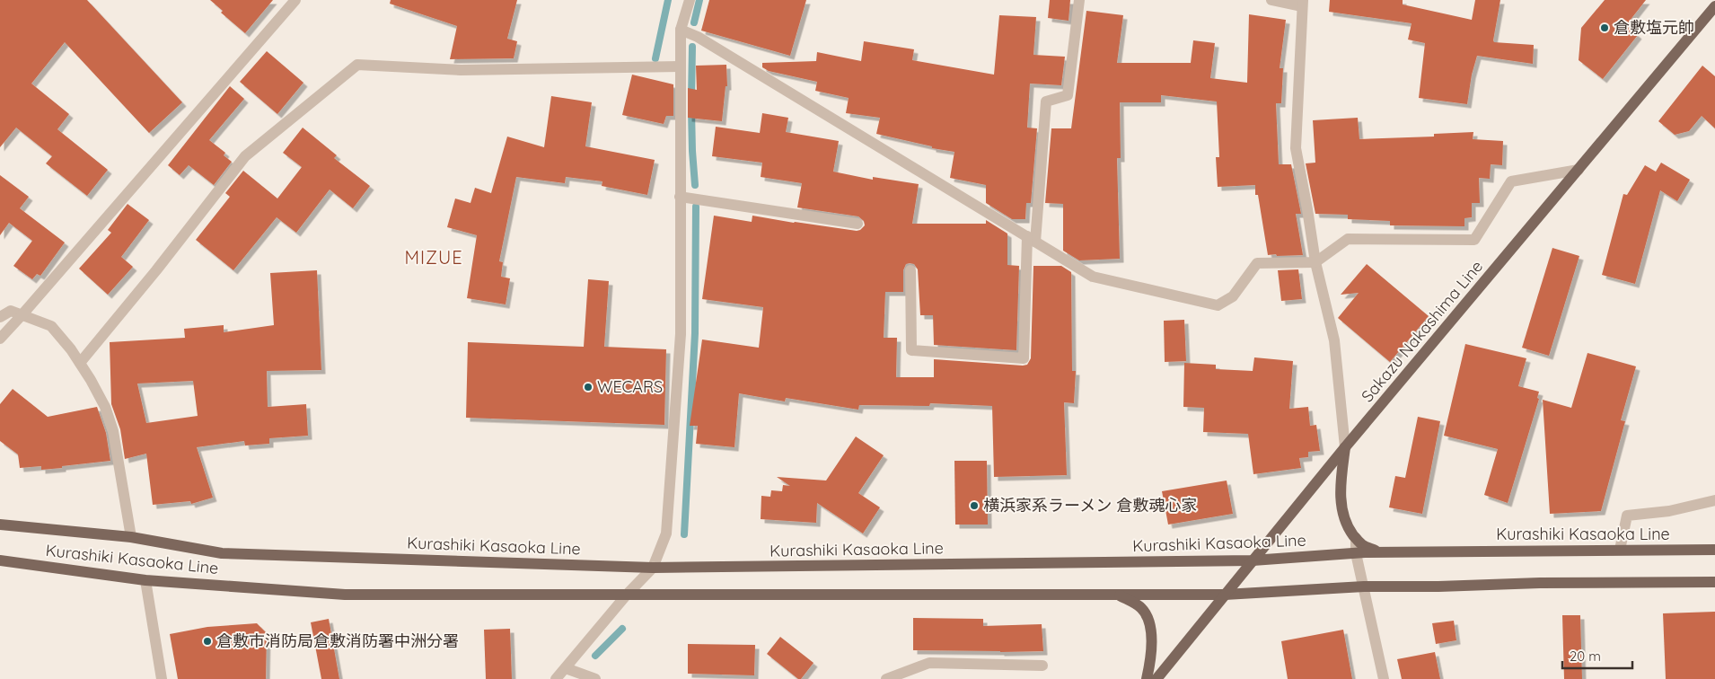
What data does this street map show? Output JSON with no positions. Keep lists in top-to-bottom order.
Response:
{
  "streets": {
    "main road": ["Sakazu Nakashima Line", "Kurashiki Kasaoka Line"]
  },
  "crossings": [
    ["Sakazu Nakashima Line", "Kurashiki Kasaoka Line"]
  ],
  "districts": ["MIZUE"],
  "places": [
    "倉敷塩元帥",
    "WECARS",
    "横浜家系ラーメン 倉敷魂心家",
    "倉敷市消防局倉敷消防署中洲分署"
  ],
  "scale_bar": "20 m"
}
